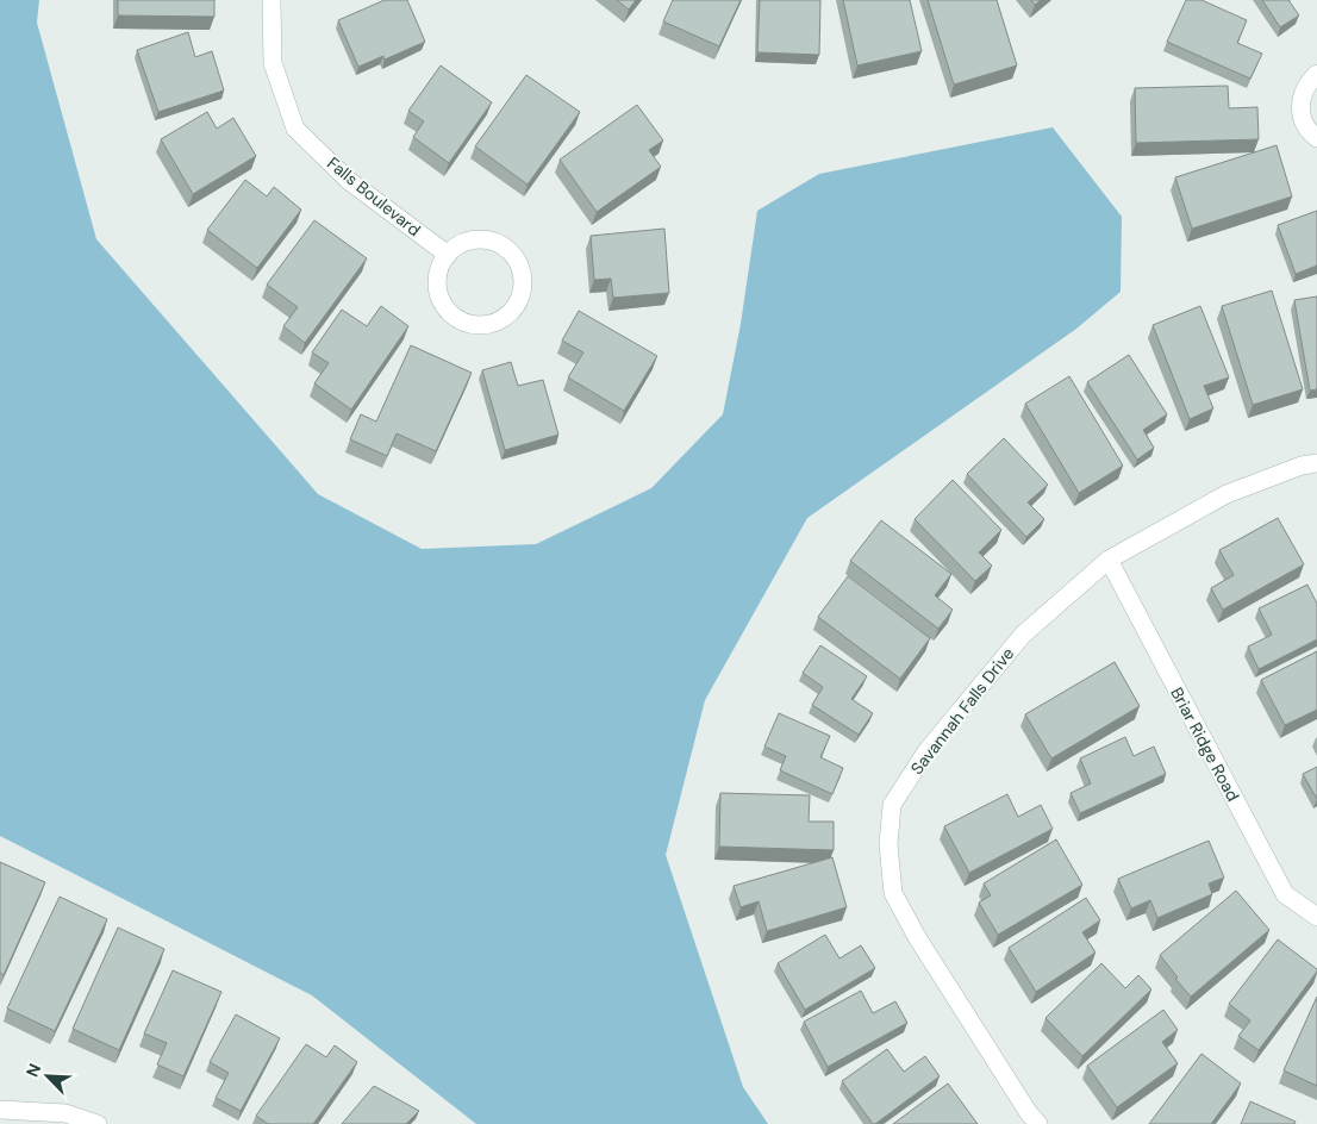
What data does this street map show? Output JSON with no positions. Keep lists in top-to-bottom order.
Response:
{
  "streets": {
    "street": ["Falls Boulevard", "Savannah Falls Drive", "Briar Ridge Road"]
  },
  "crossings": [
    ["Savannah Falls Drive", "Briar Ridge Road"]
  ],
  "north": "top left"
}
